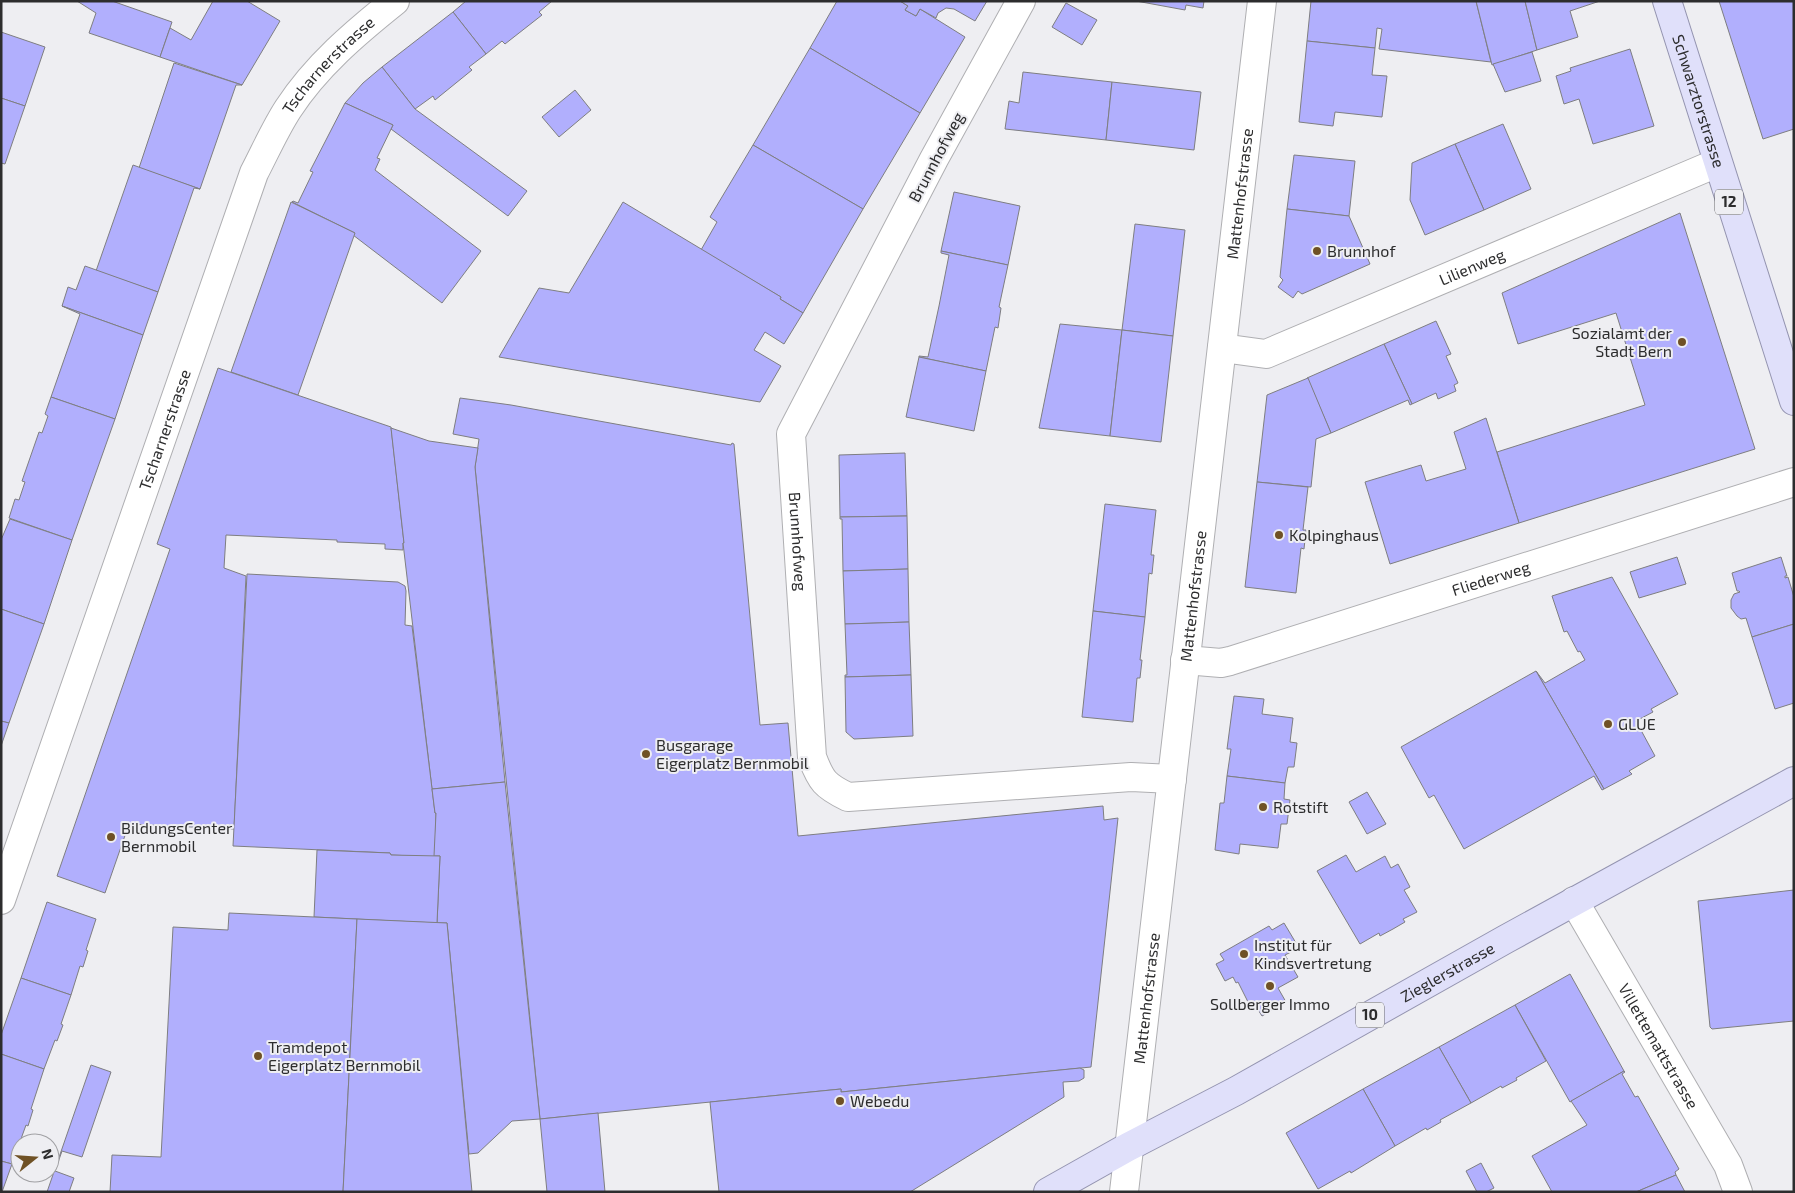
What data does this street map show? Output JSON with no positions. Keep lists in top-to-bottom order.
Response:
{
  "streets": {
    "main road": [
      "Schwarztorstrasse",
      "12",
      "Zieglerstrasse",
      "10"
    ],
    "street": [
      "Tscharnerstrasse",
      "Brunnhofweg",
      "Mattenhofstrasse",
      "Lilienweg",
      "Fliederweg",
      "Villettemattstrasse"
    ]
  },
  "crossings": [
    ["Schwarztorstrasse", "Lilienweg"],
    ["Brunnhofweg", "Mattenhofstrasse"],
    ["Mattenhofstrasse", "Lilienweg"],
    ["Mattenhofstrasse", "Fliederweg"],
    ["Mattenhofstrasse", "Zieglerstrasse"],
    ["Zieglerstrasse", "Villettemattstrasse"]
  ],
  "places": [
    "Brunnhof",
    "Sozialamt der Stadt Bern",
    "Kolpinghaus",
    "GLUE",
    "Busgarage Eigerplatz Bernmobil",
    "Rotstift",
    "BildungsCenter Bernmobil",
    "Institut für Kindsvertretung",
    "Sollberger Immo",
    "Tramdepot Eigerplatz Bernmobil",
    "Webedu"
  ],
  "north": "right"
}
